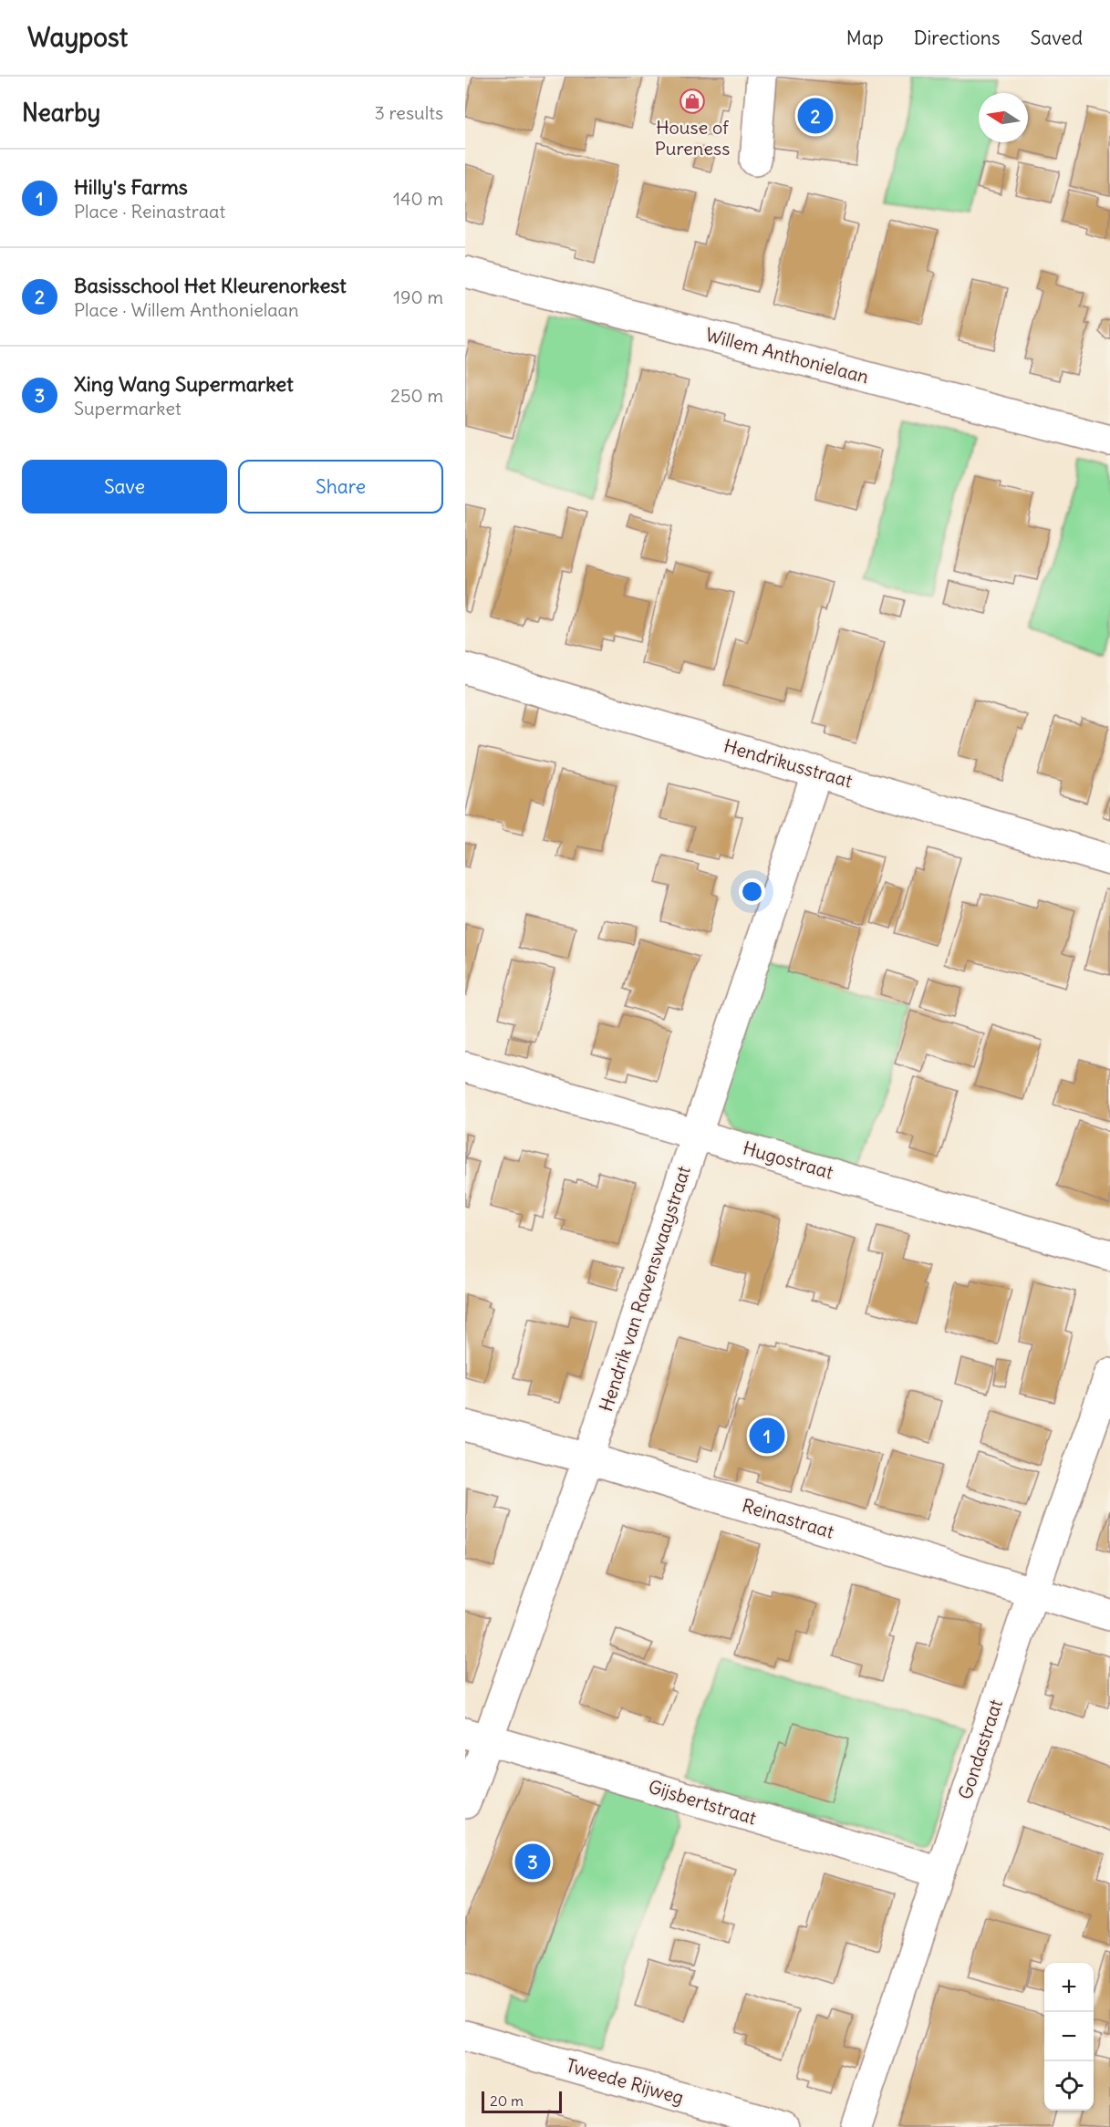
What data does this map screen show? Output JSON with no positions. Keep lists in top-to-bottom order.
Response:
{
  "streets": {
    "street": [
      "Willem Anthonielaan",
      "Hendrikusstraat",
      "Hugostraat",
      "Hendrik van Ravenswaaystraat",
      "Reinastraat",
      "Gondastraat",
      "Gijsbertstraat",
      "Tweede Rijweg"
    ]
  },
  "crossings": [
    ["Hendrikusstraat", "Hendrik van Ravenswaaystraat"],
    ["Hugostraat", "Hendrik van Ravenswaaystraat"],
    ["Hendrik van Ravenswaaystraat", "Reinastraat"],
    ["Hendrik van Ravenswaaystraat", "Gijsbertstraat"],
    ["Reinastraat", "Gondastraat"],
    ["Gondastraat", "Gijsbertstraat"]
  ],
  "places": {
    "shop": ["House of Pureness"]
  },
  "scale_bar": "20 m",
  "north": "left",
  "page": {
    "header": "Waypost",
    "nav": ["Map", "Directions", "Saved"],
    "heading": ["Nearby", "3 results"],
    "pins": ["2", "1", "3"],
    "list": [
      {
        "mark": "1",
        "name": "Hilly's Farms",
        "note": "Place · Reinastraat",
        "value": "140 m"
      },
      {
        "mark": "2",
        "name": "Basisschool Het Kleurenorkest",
        "note": "Place · Willem Anthonielaan",
        "value": "190 m"
      },
      {
        "mark": "3",
        "name": "Xing Wang Supermarket",
        "note": "Supermarket",
        "value": "250 m"
      }
    ],
    "buttons": ["Save", "Share"],
    "map_buttons": ["+", "−"],
    "scale": "20 m"
  }
}
